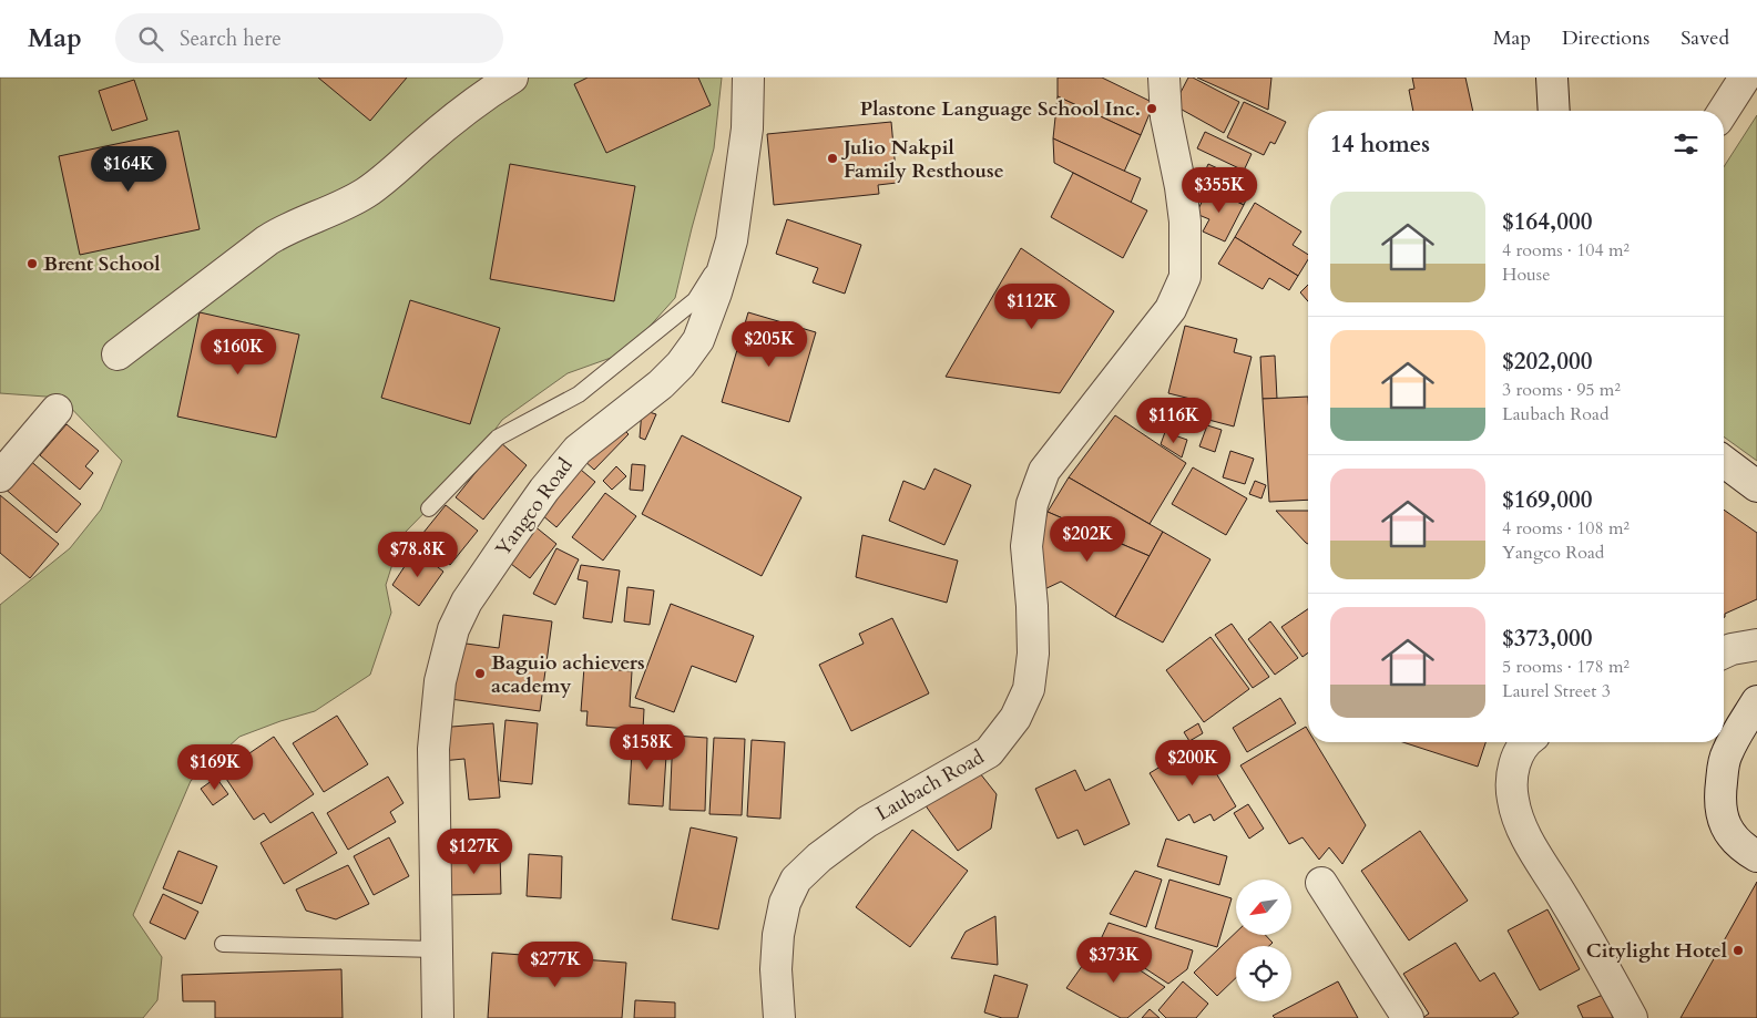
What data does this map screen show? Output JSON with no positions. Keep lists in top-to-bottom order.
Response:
{
  "streets": {
    "street": ["Yangco Road", "Laubach Road"]
  },
  "places": [
    "Plastone Language School Inc.",
    "Julio Nakpil Family Resthouse",
    "Brent School",
    "Baguio achievers academy",
    "Citylight Hotel"
  ],
  "north": "bottom left",
  "page": {
    "header": "Map",
    "search": "Search here",
    "nav": ["Map", "Directions", "Saved"],
    "heading": "14 homes",
    "price": [
      "$164K",
      "$355K",
      "$112K",
      "$205K",
      "$160K",
      "$116K",
      "$202K",
      "$78.8K",
      "$158K",
      "$200K",
      "$169K",
      "$127K",
      "$373K",
      "$277K"
    ],
    "list": [
      {
        "name": "$164,000",
        "note": "4 rooms · 104 m² · House"
      },
      {
        "name": "$202,000",
        "note": "3 rooms · 95 m² · Laubach Road"
      },
      {
        "name": "$169,000",
        "note": "4 rooms · 108 m² · Yangco Road"
      },
      {
        "name": "$373,000",
        "note": "5 rooms · 178 m² · Laurel Street 3"
      }
    ]
  }
}
